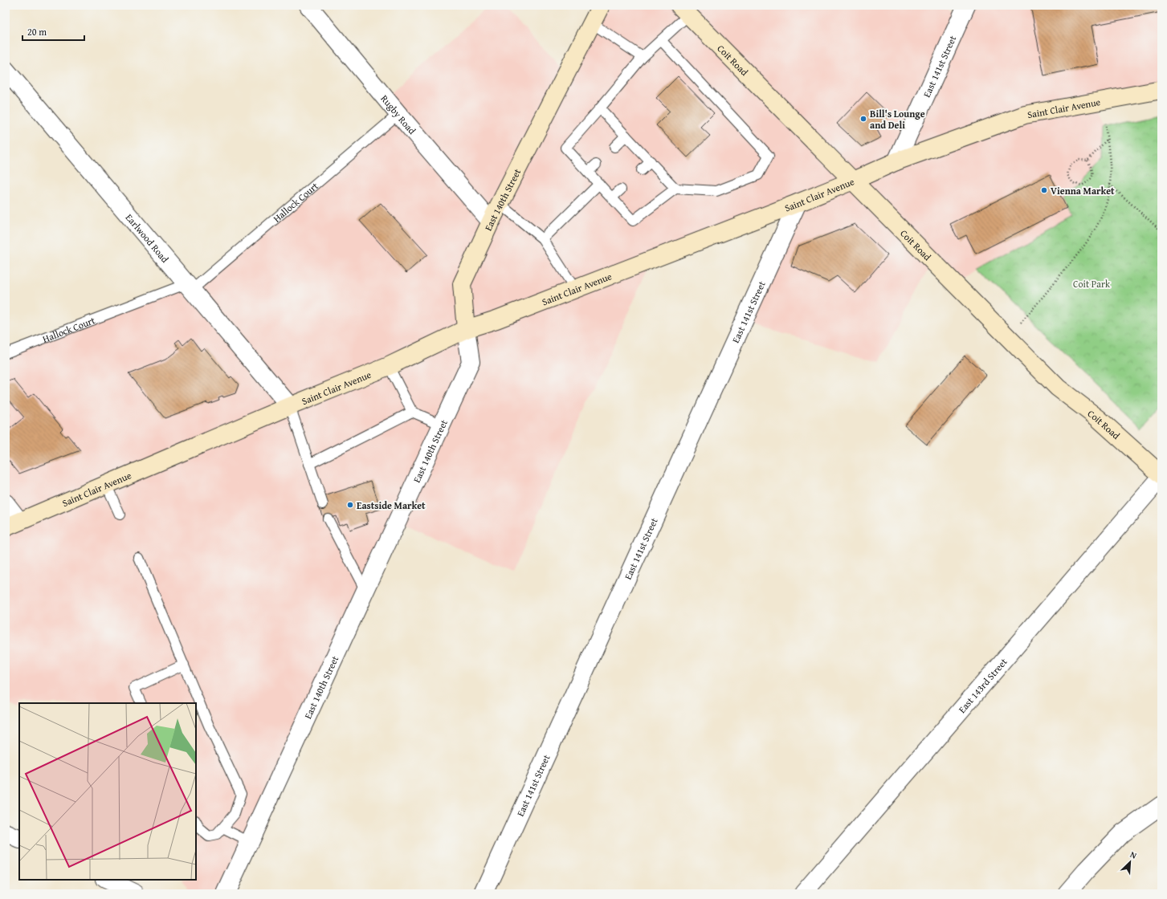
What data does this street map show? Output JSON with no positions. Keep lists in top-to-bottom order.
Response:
{
  "streets": {
    "street": [
      "Coit Road",
      "East 141st Street",
      "Saint Clair Avenue",
      "Rugby Road",
      "East 140th Street",
      "Earlwood Road",
      "East 143rd Street"
    ],
    "lane": ["Hallock Court"]
  },
  "crossings": [
    ["Coit Road", "Saint Clair Avenue"],
    ["Coit Road", "East 143rd Street"],
    ["East 141st Street", "Saint Clair Avenue"],
    ["Saint Clair Avenue", "East 140th Street"],
    ["Saint Clair Avenue", "Earlwood Road"],
    ["Rugby Road", "East 140th Street"],
    ["Rugby Road", "Hallock Court"],
    ["Hallock Court", "Earlwood Road"]
  ],
  "parks": ["Coit Park"],
  "places": ["Bill's Lounge and Deli", "Vienna Market", "Eastside Market"],
  "scale_bar": "20 m",
  "north": "top right"
}
